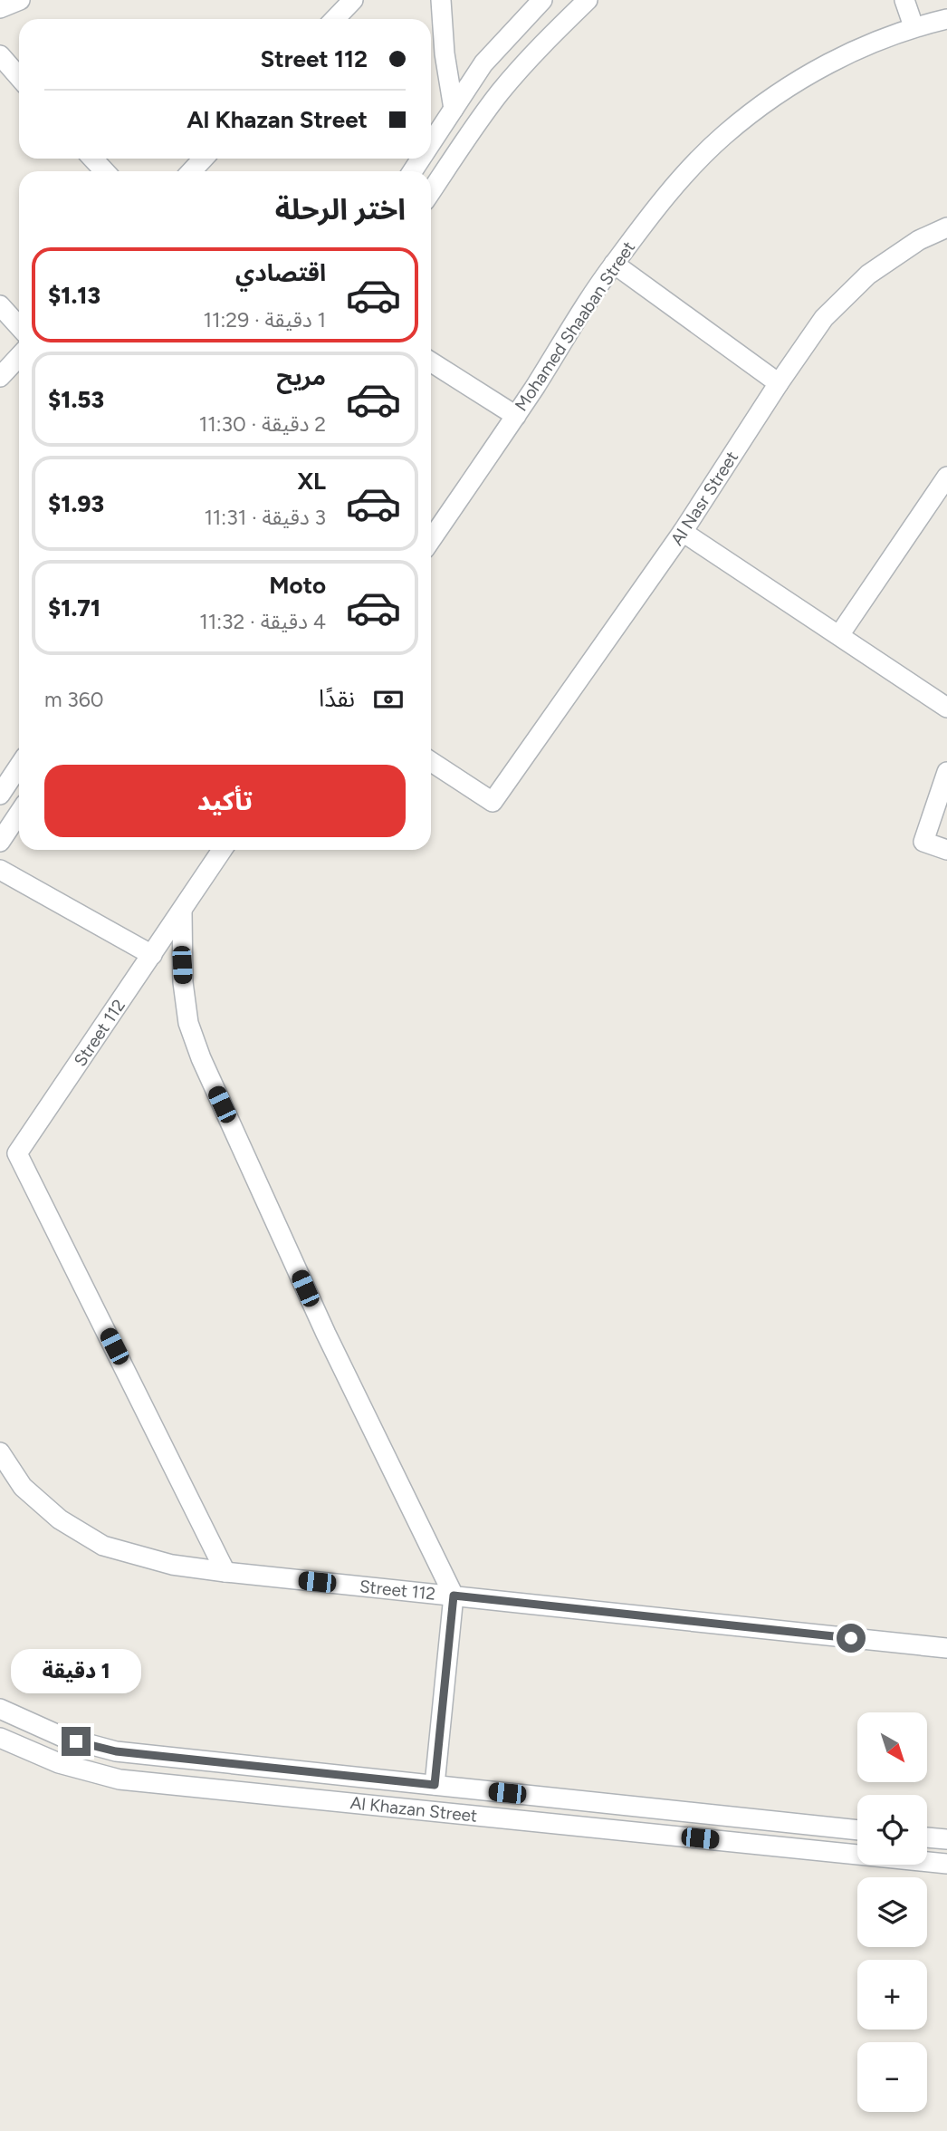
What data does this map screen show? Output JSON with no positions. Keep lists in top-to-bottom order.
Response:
{
  "streets": {
    "street": [
      "Mohamed Shaaban Street",
      "Al Nasr Street",
      "Street 112",
      "Al Khazan Street"
    ]
  },
  "north": "bottom right",
  "page": {
    "banner": ["Street 112", "Al Khazan Street"],
    "heading": "اختر الرحلة",
    "list": [
      {
        "name": "اقتصادي",
        "note": "1 دقيقة · 11:29",
        "value": "$1.13"
      },
      {
        "name": "مريح",
        "note": "2 دقيقة · 11:30",
        "value": "$1.53"
      },
      {
        "name": "XL",
        "note": "3 دقيقة · 11:31",
        "value": "$1.93"
      },
      {
        "name": "Moto",
        "note": "4 دقيقة · 11:32",
        "value": "$1.71"
      }
    ],
    "pay": ["نقدًا", "360 m"],
    "buttons": "تأكيد",
    "bubble": "1 دقيقة",
    "map_buttons": ["+", "−"]
  }
}
